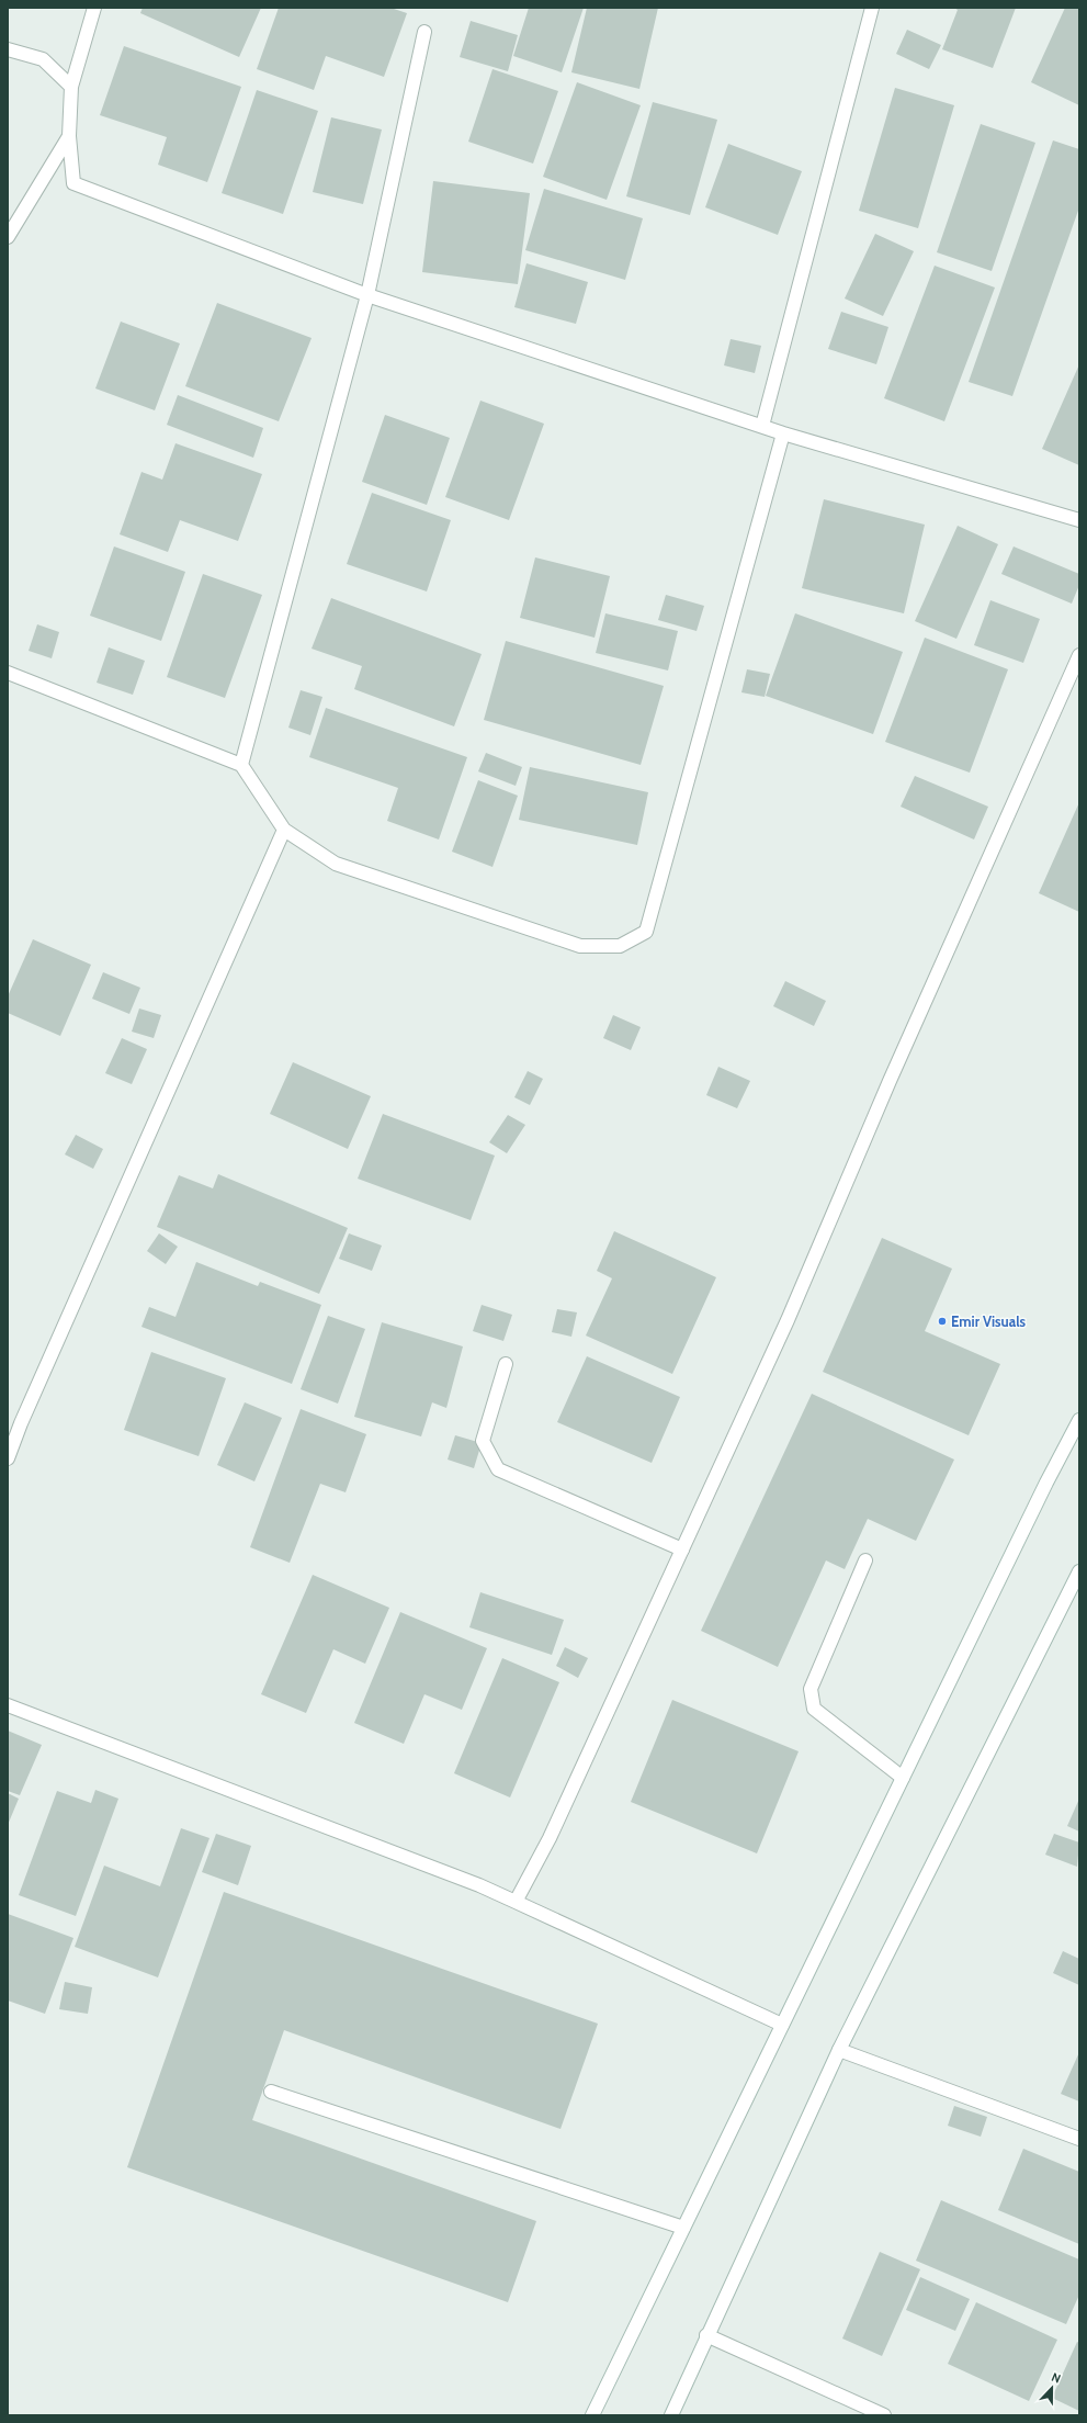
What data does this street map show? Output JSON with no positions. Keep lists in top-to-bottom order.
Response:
{
  "places": ["Emir Visuals"],
  "north": "top"
}
